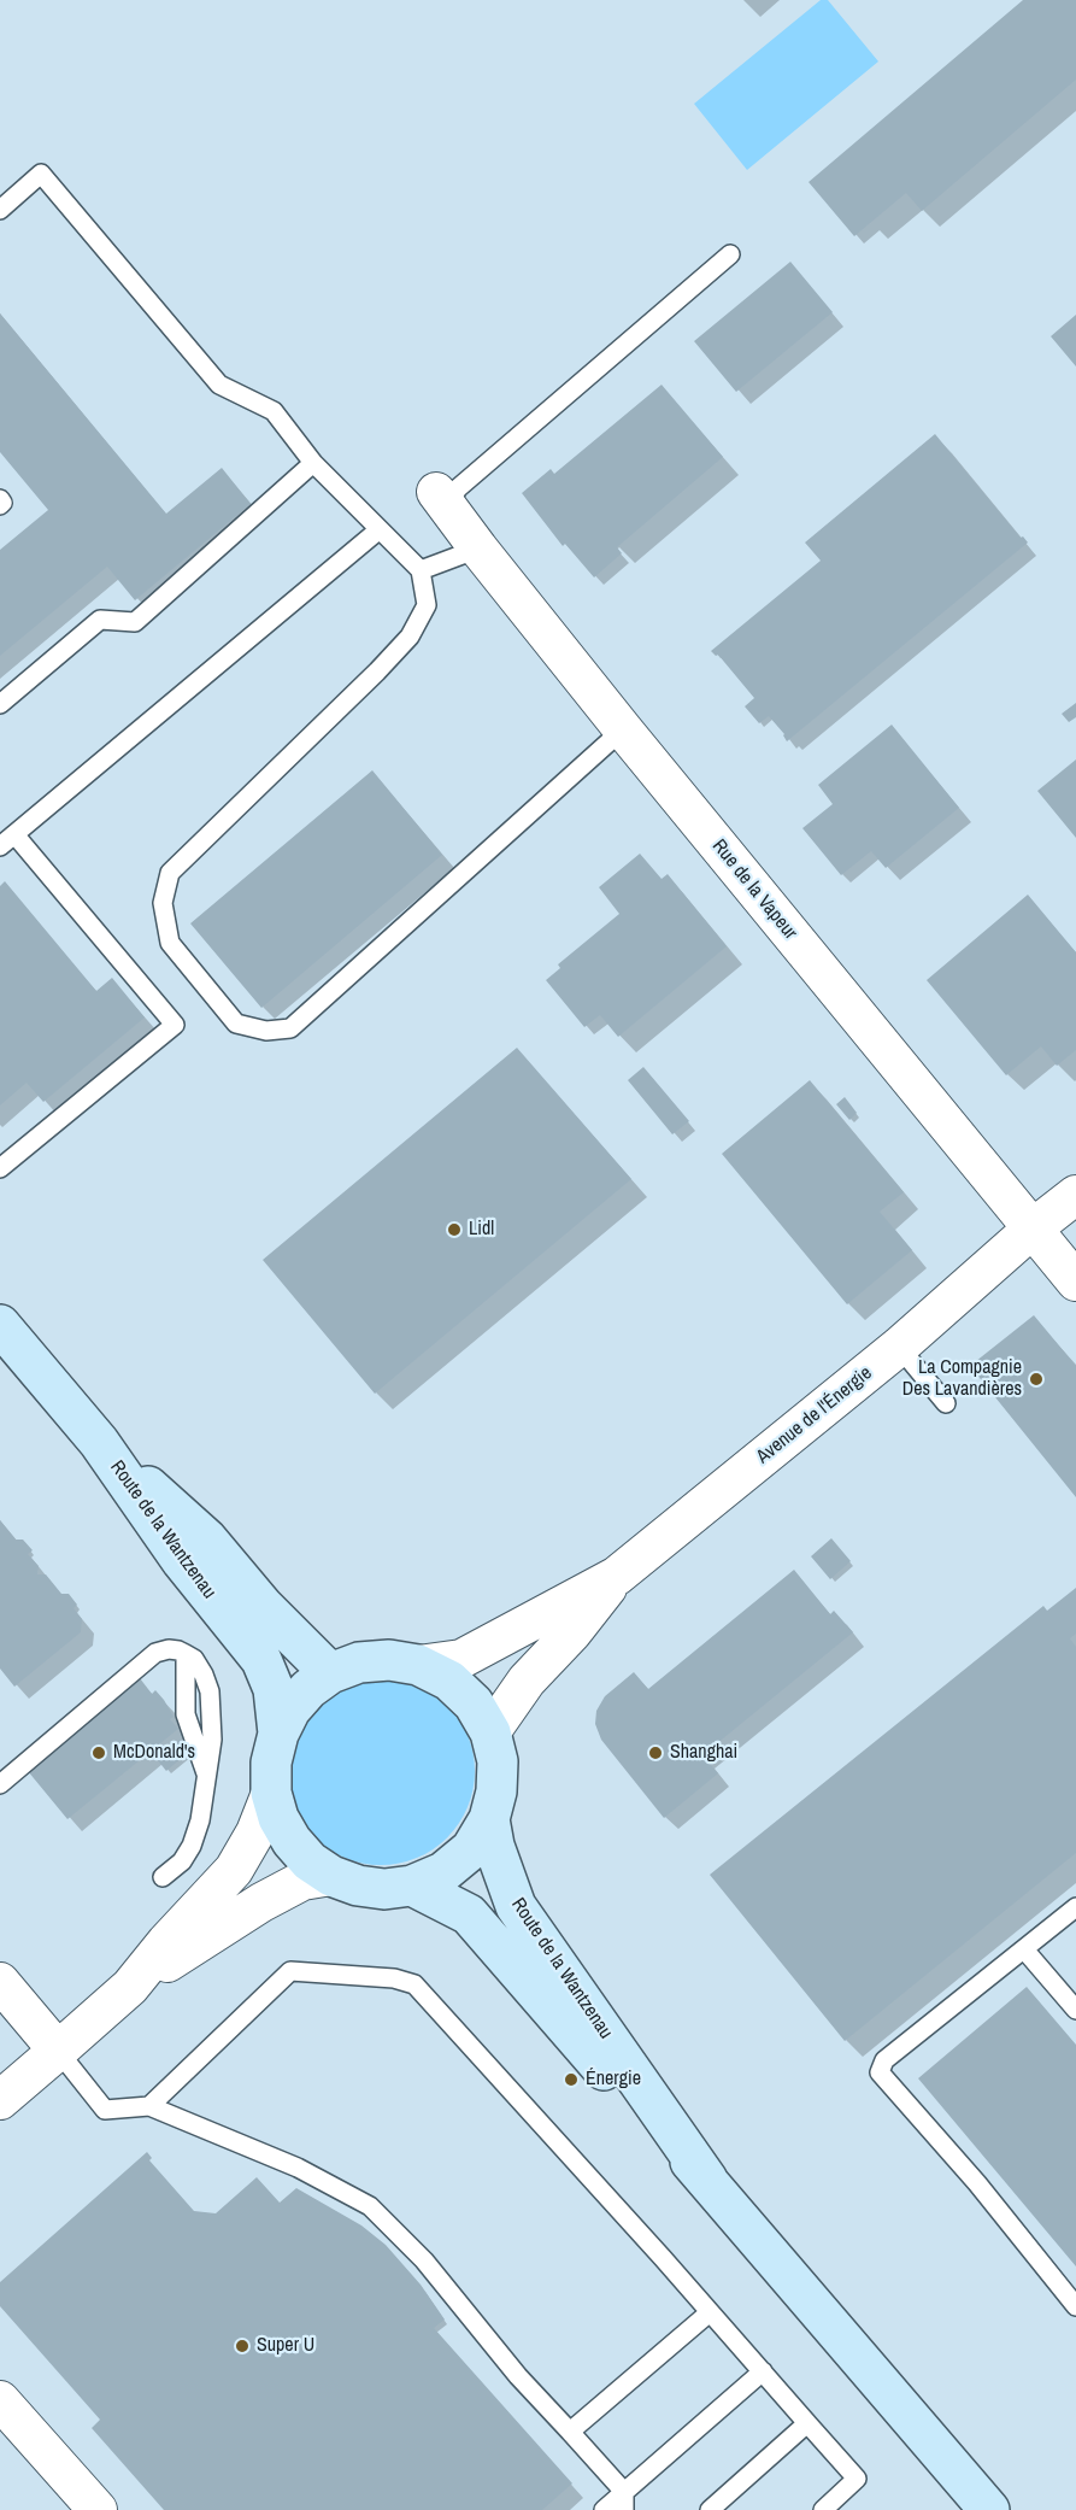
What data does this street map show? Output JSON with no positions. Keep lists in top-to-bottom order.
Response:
{
  "streets": {
    "main road": ["Route de la Wantzenau"],
    "street": ["Rue de la Vapeur", "Avenue de l'Énergie"]
  },
  "crossings": [
    ["Rue de la Vapeur", "Avenue de l'Énergie"],
    ["Avenue de l'Énergie", "Route de la Wantzenau"]
  ],
  "places": [
    "Lidl",
    "La Compagnie Des Lavandières",
    "McDonald's",
    "Shanghai",
    "Énergie",
    "Super U"
  ]
}
